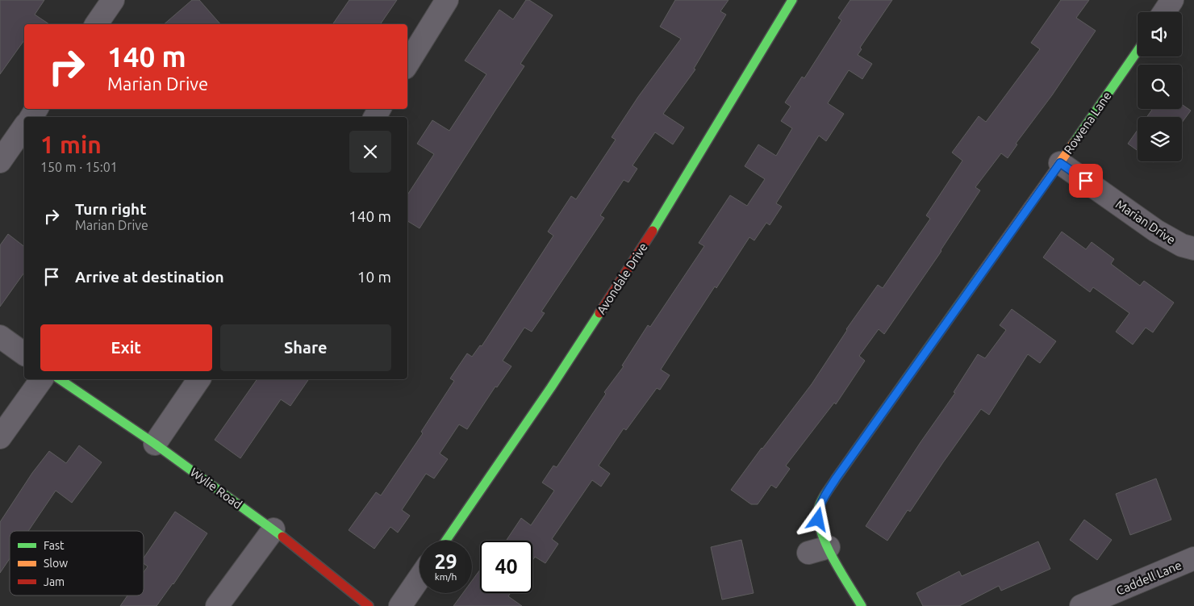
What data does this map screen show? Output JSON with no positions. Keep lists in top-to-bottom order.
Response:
{
  "streets": {
    "street": [
      "Rowena Lane",
      "Marian Drive",
      "Avondale Drive",
      "Wylie Road",
      "Caddell Lane"
    ]
  },
  "crossings": [
    ["Rowena Lane", "Marian Drive"]
  ],
  "legend": ["Fast", "Slow", "Jam"],
  "page": {
    "turn": ["140 m", "Marian Drive"],
    "heading": ["1 min", "150 m · 15:01"],
    "list": [
      {
        "name": "Turn right",
        "note": "Marian Drive",
        "value": "140 m"
      },
      {
        "name": "Arrive at destination",
        "value": "10 m"
      }
    ],
    "buttons": ["Exit", "Share"],
    "speed": "29 km/h",
    "limit": "40"
  }
}
